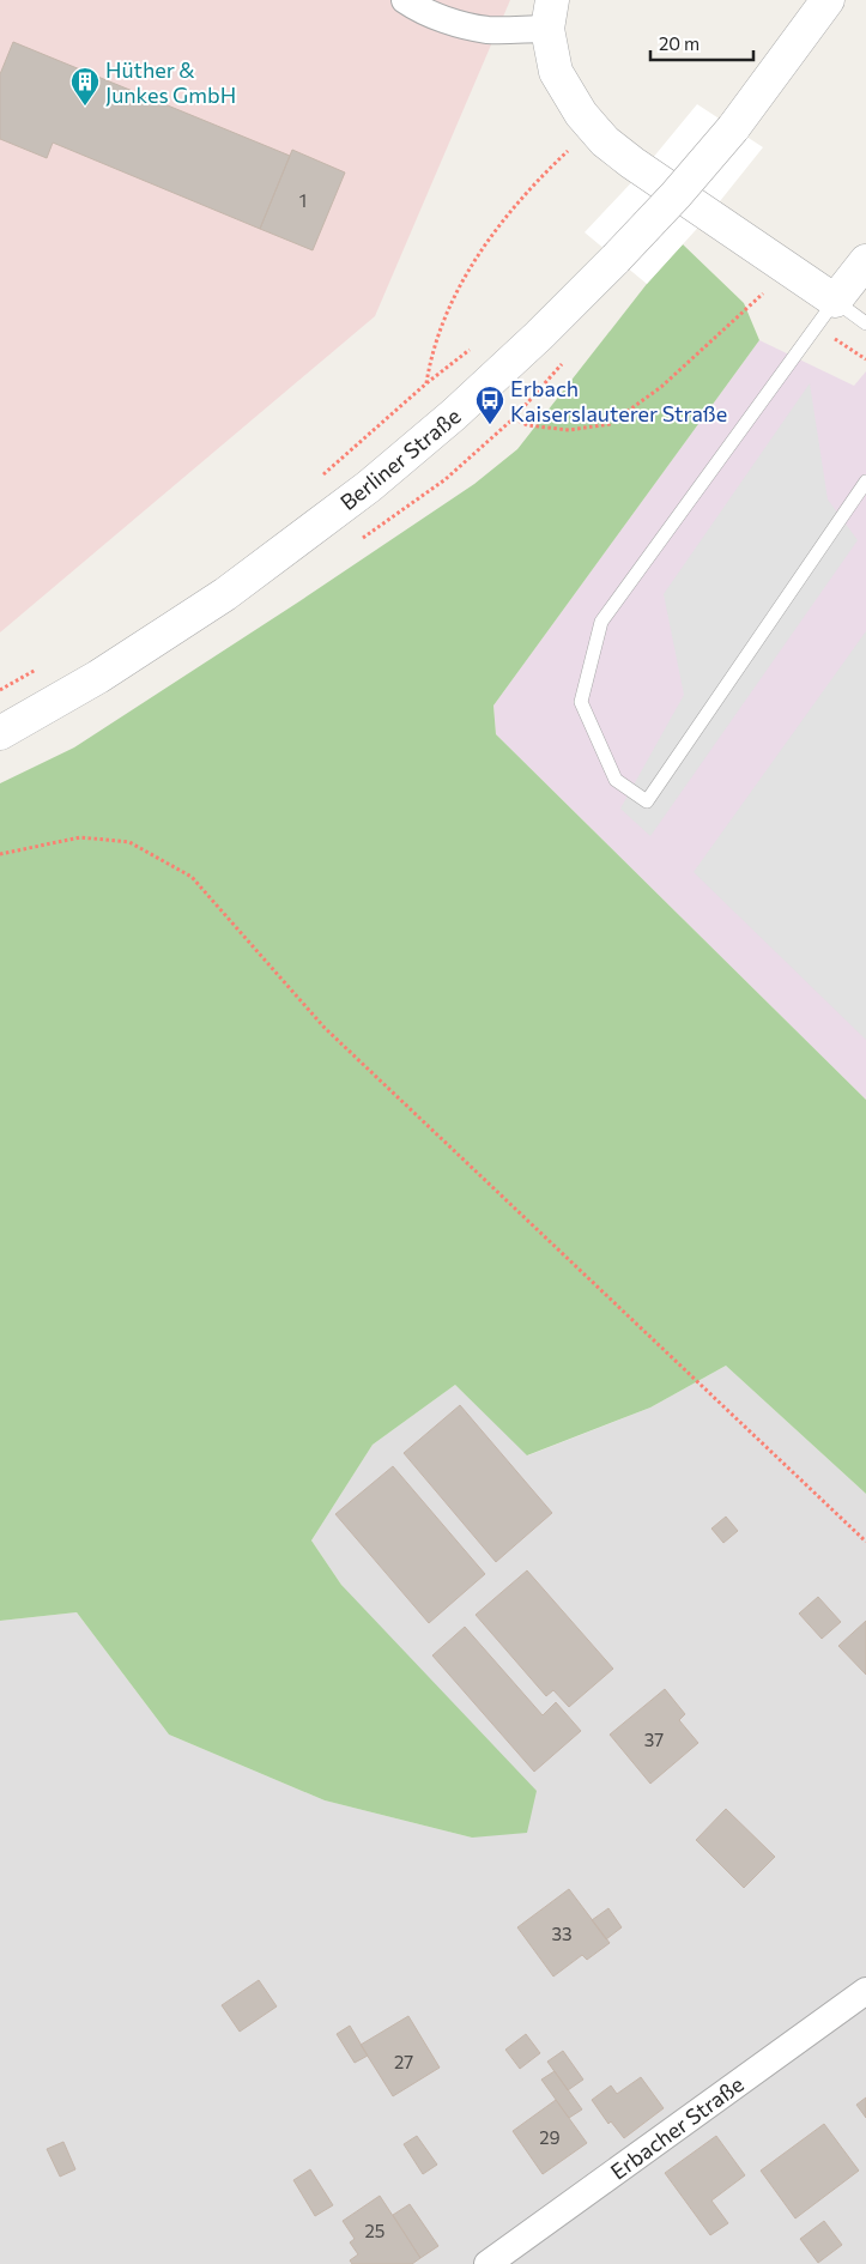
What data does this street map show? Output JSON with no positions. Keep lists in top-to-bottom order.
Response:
{
  "streets": {
    "street": ["Berliner Straße", "Erbacher Straße"]
  },
  "places": {
    "building": ["Hüther & Junkes GmbH"],
    "bus stop": ["Erbach Kaiserslauterer Straße"]
  },
  "house_numbers": [
    "1",
    "37",
    "33",
    "27",
    "29",
    "25"
  ],
  "scale_bar": "20 m"
}
